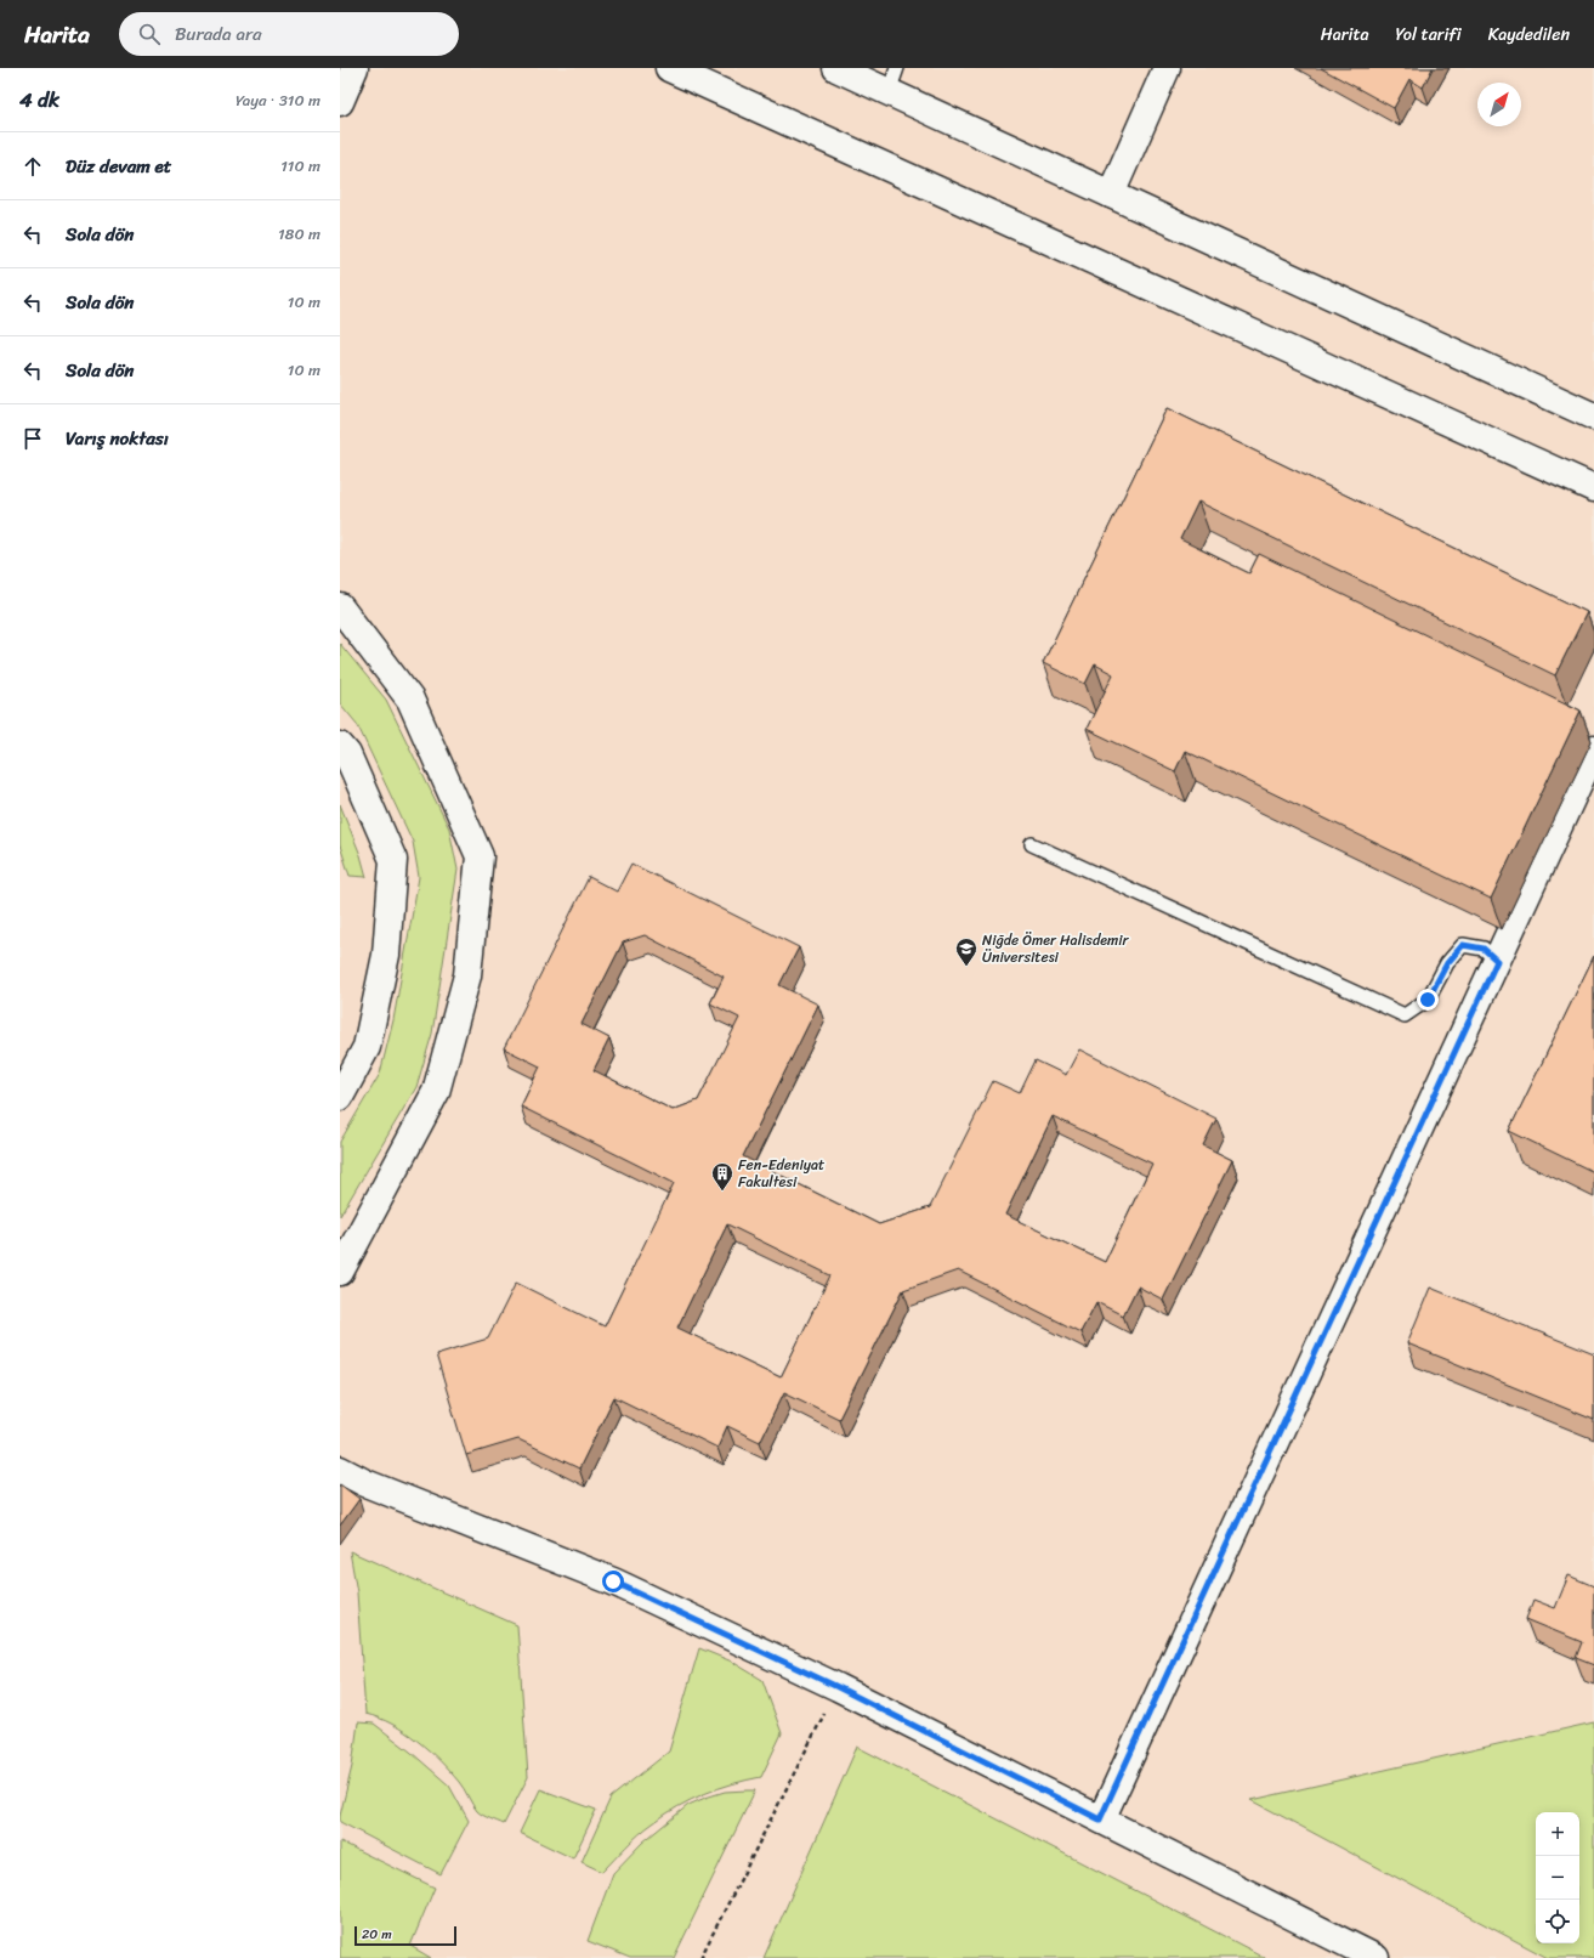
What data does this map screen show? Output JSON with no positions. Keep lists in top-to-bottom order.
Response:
{
  "places": {
    "school or university": ["Niğde Ömer Halisdemir Üniversitesi"],
    "building": ["Fen-Edeniyat Fakultesi"]
  },
  "scale_bar": "20 m",
  "north": "top right",
  "page": {
    "header": "Harita",
    "search": "Burada ara",
    "nav": ["Harita", "Yol tarifi", "Kaydedilen"],
    "heading": ["4 dk", "Yaya · 310 m"],
    "list": [
      ["Düz devam et", "110 m"],
      ["Sola dön", "180 m"],
      ["Sola dön", "10 m"],
      ["Sola dön", "10 m"],
      "Varış noktası"
    ],
    "map_buttons": ["+", "−"],
    "scale": "20 m"
  }
}
